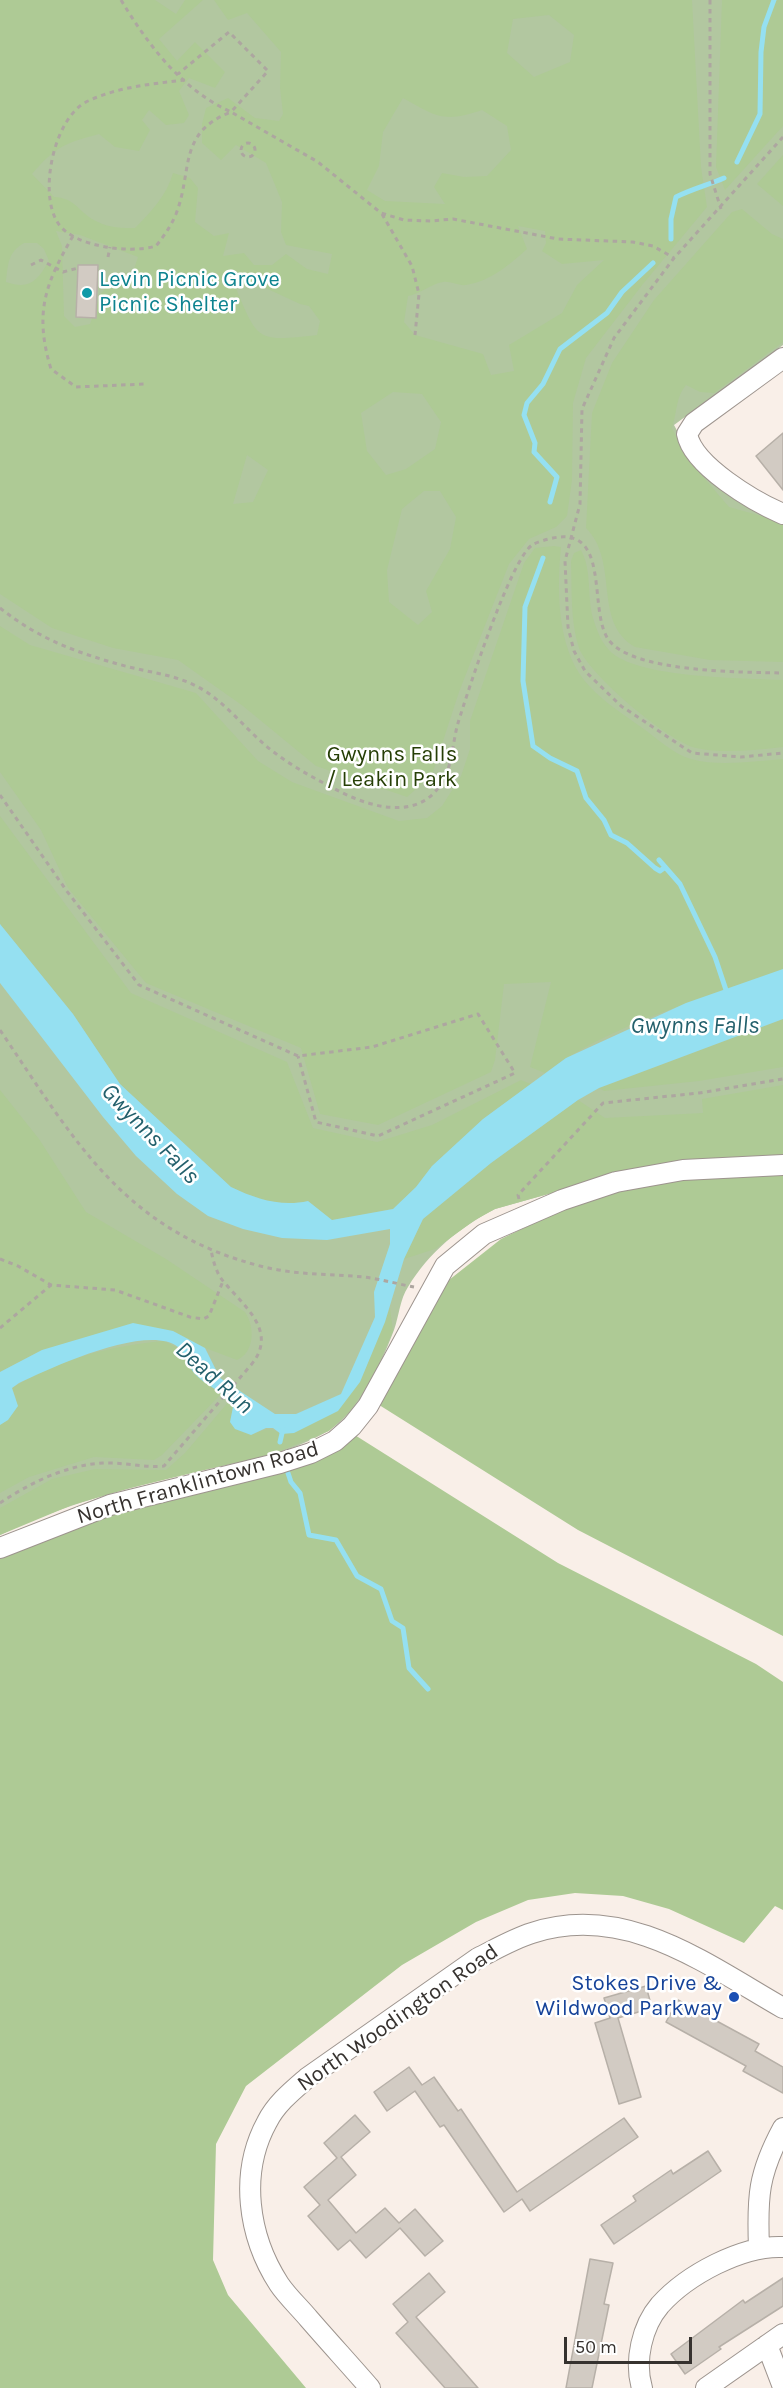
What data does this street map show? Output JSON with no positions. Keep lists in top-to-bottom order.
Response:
{
  "streets": {
    "street": ["North Franklintown Road", "North Woodington Road"]
  },
  "water": ["Gwynns Falls", "Dead Run"],
  "parks": ["Gwynns Falls / Leakin Park"],
  "places": ["Levin Picnic Grove Picnic Shelter", "Stokes Drive & Wildwood Parkway"],
  "scale_bar": "50 m"
}
